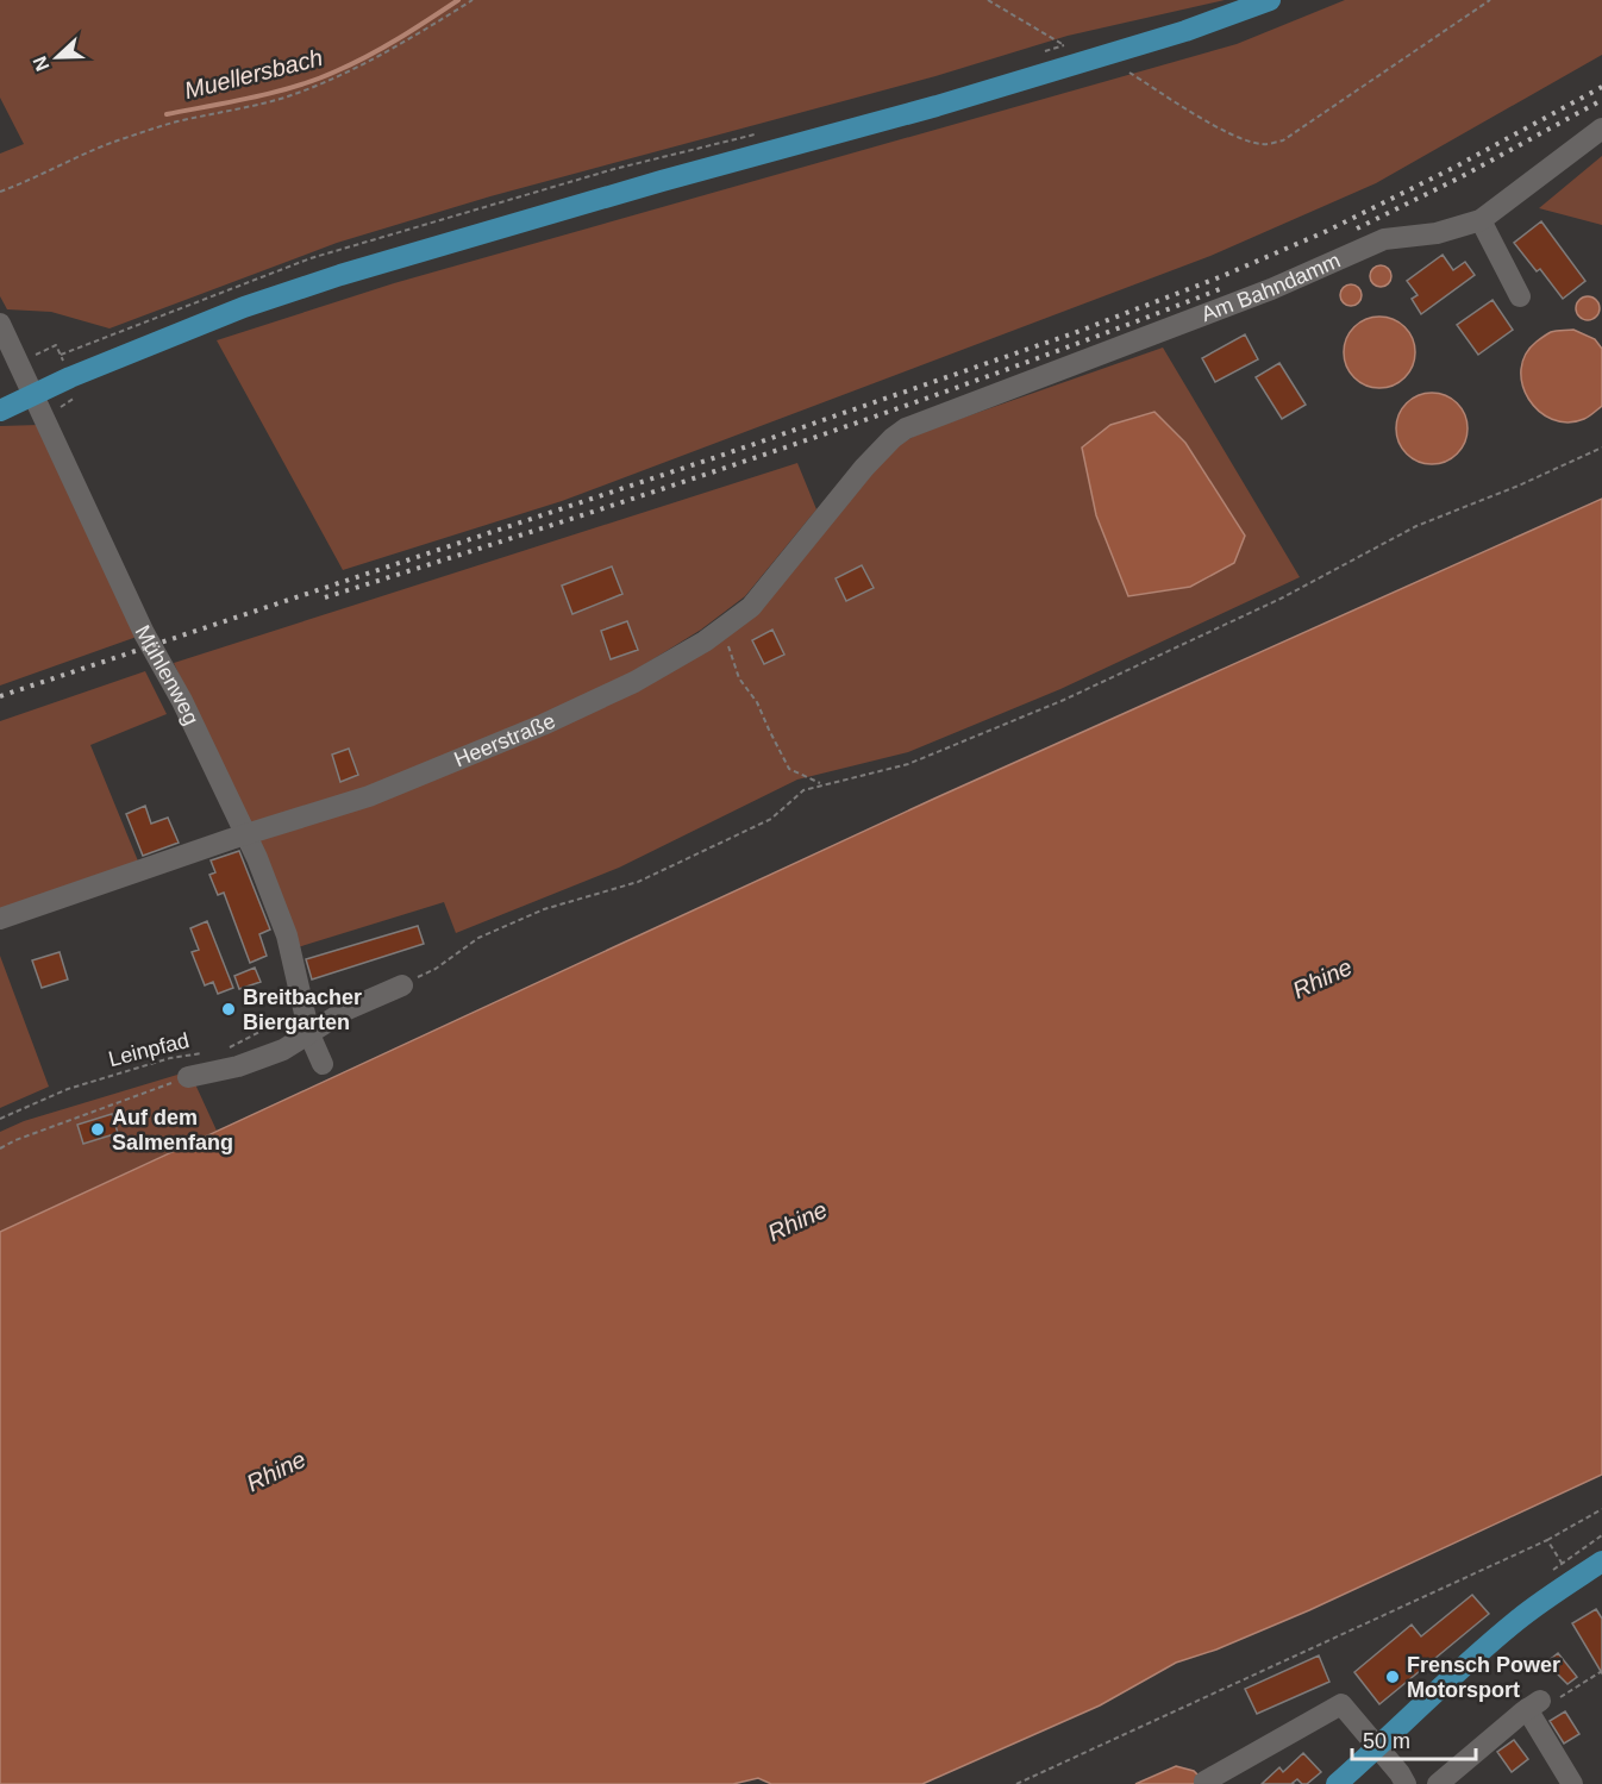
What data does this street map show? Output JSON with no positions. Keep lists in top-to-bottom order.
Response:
{
  "streets": {
    "street": ["Am Bahndamm", "Mühlenweg", "Heerstraße"],
    "path": ["Leinpfad"]
  },
  "crossings": [
    ["Am Bahndamm", "Heerstraße"],
    ["Mühlenweg", "Heerstraße"]
  ],
  "water": ["Muellersbach", "Rhine"],
  "places": ["Breitbacher Biergarten", "Auf dem Salmenfang", "Frensch Power Motorsport"],
  "scale_bar": "50 m",
  "north": "left"
}
